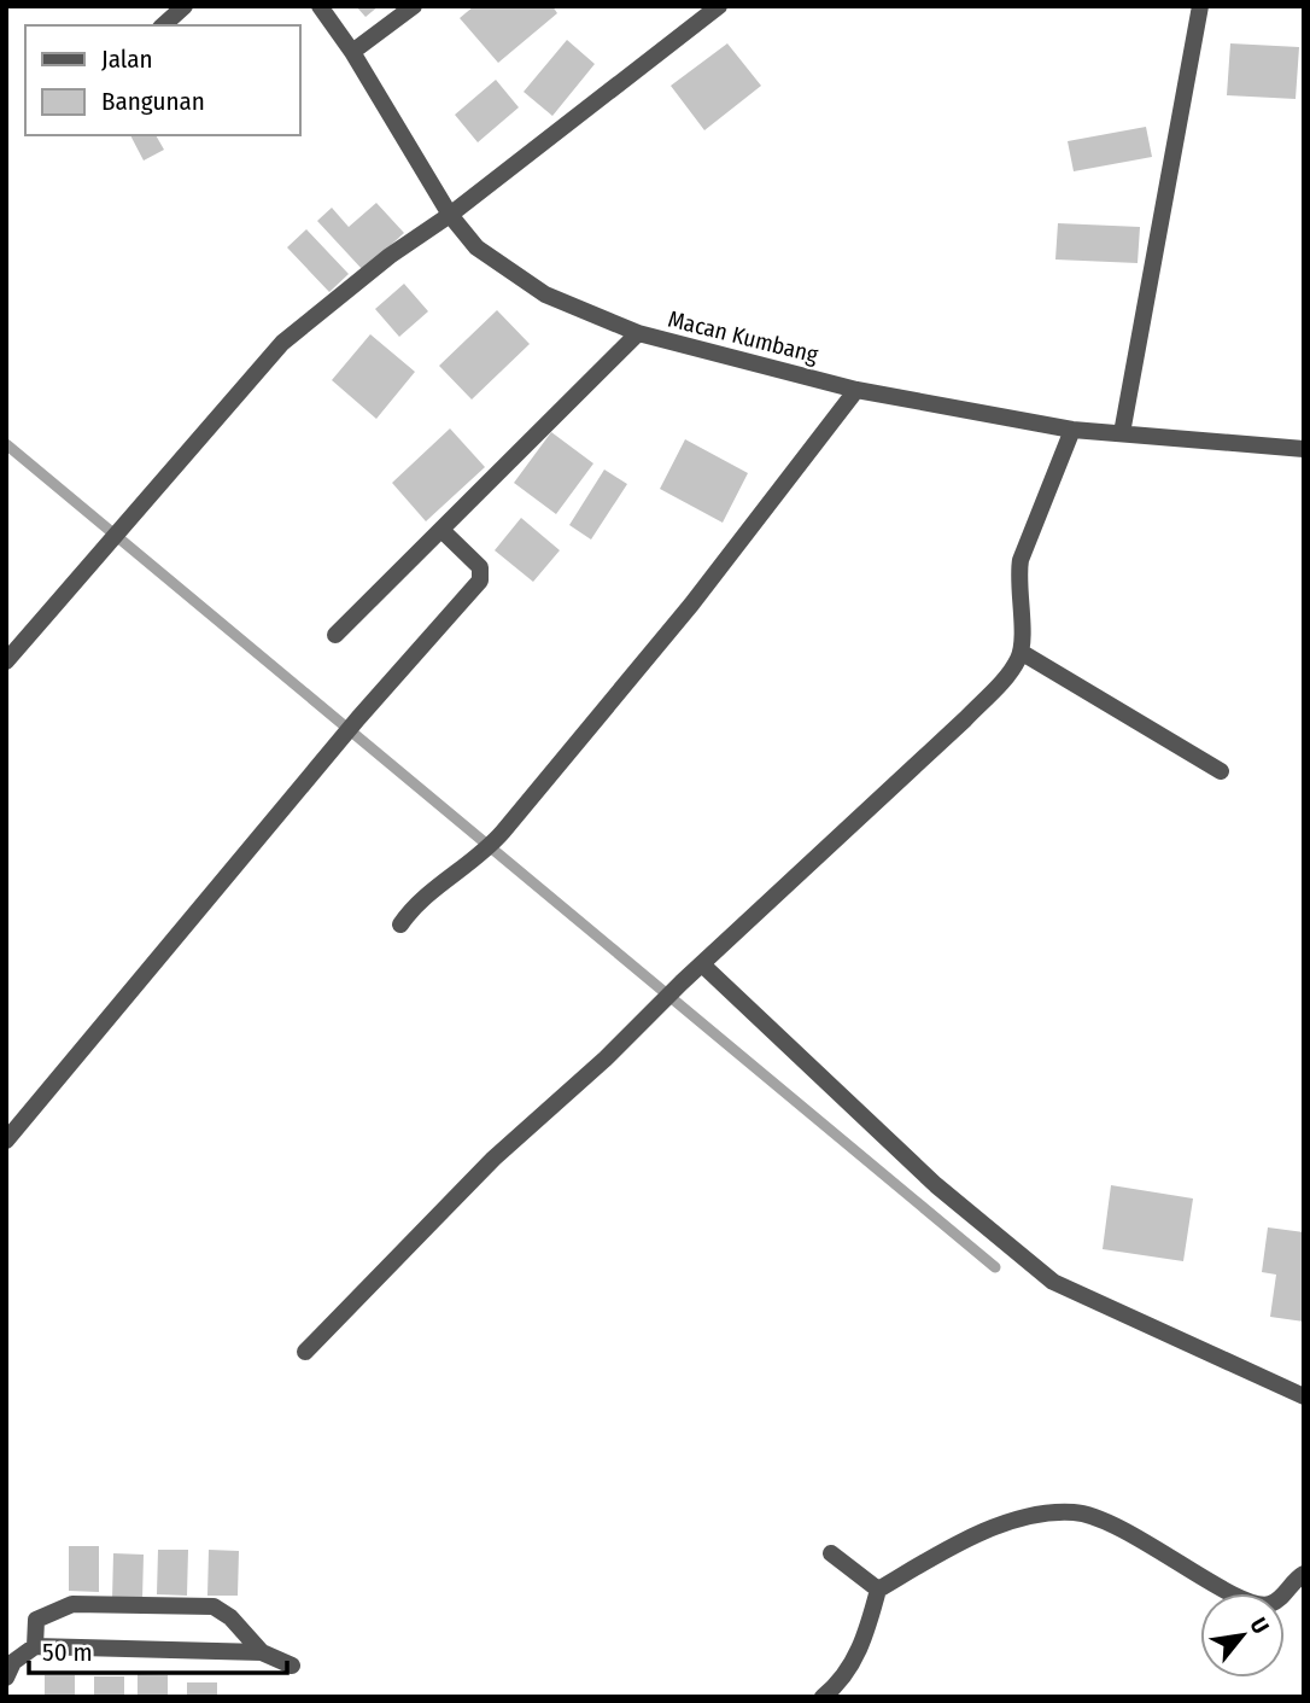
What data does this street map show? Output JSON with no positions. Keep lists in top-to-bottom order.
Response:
{
  "streets": {
    "street": ["Macan Kumbang"]
  },
  "legend": ["Jalan", "Bangunan"],
  "scale_bar": "50 m",
  "north": "top right"
}
